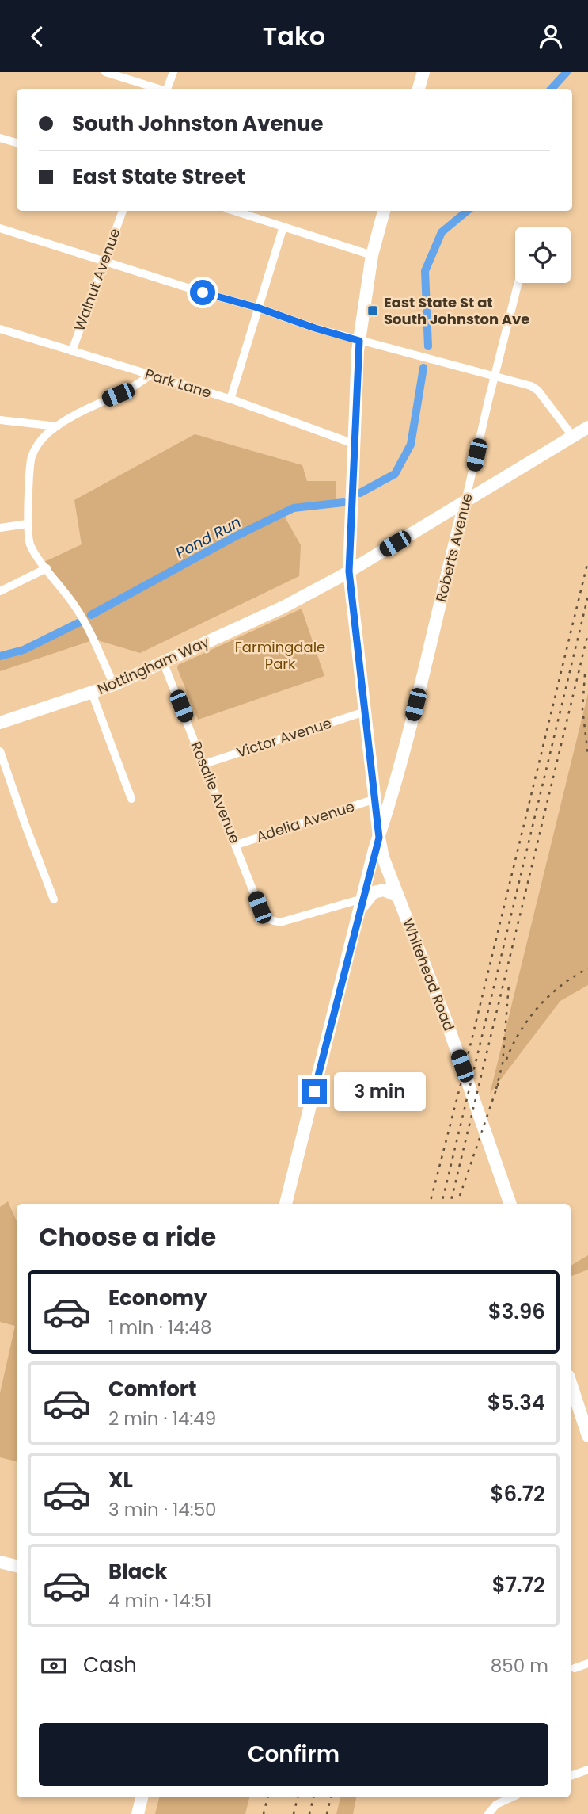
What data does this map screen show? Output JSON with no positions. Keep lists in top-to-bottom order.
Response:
{
  "streets": {
    "street": [
      "Walnut Avenue",
      "Park Lane",
      "Roberts Avenue",
      "Nottingham Way",
      "Victor Avenue",
      "Rosalie Avenue",
      "Adelia Avenue",
      "Whitehead Road"
    ]
  },
  "crossings": [
    ["Walnut Avenue", "Park Lane"],
    ["Roberts Avenue", "Nottingham Way"],
    ["Roberts Avenue", "Rosalie Avenue"],
    ["Roberts Avenue", "Whitehead Road"],
    ["Nottingham Way", "Rosalie Avenue"],
    ["Victor Avenue", "Rosalie Avenue"],
    ["Rosalie Avenue", "Adelia Avenue"]
  ],
  "water": ["Pond Run"],
  "parks": ["Farmingdale Park"],
  "places": {
    "transit": ["East State St at South Johnston Ave"]
  },
  "page": {
    "header": "Tako",
    "banner": ["South Johnston Avenue", "East State Street"],
    "bubble": "3 min",
    "heading": "Choose a ride",
    "list": [
      {
        "name": "Economy",
        "note": "1 min · 14:48",
        "value": "$3.96"
      },
      {
        "name": "Comfort",
        "note": "2 min · 14:49",
        "value": "$5.34"
      },
      {
        "name": "XL",
        "note": "3 min · 14:50",
        "value": "$6.72"
      },
      {
        "name": "Black",
        "note": "4 min · 14:51",
        "value": "$7.72"
      }
    ],
    "pay": ["Cash", "850 m"],
    "buttons": "Confirm"
  }
}
